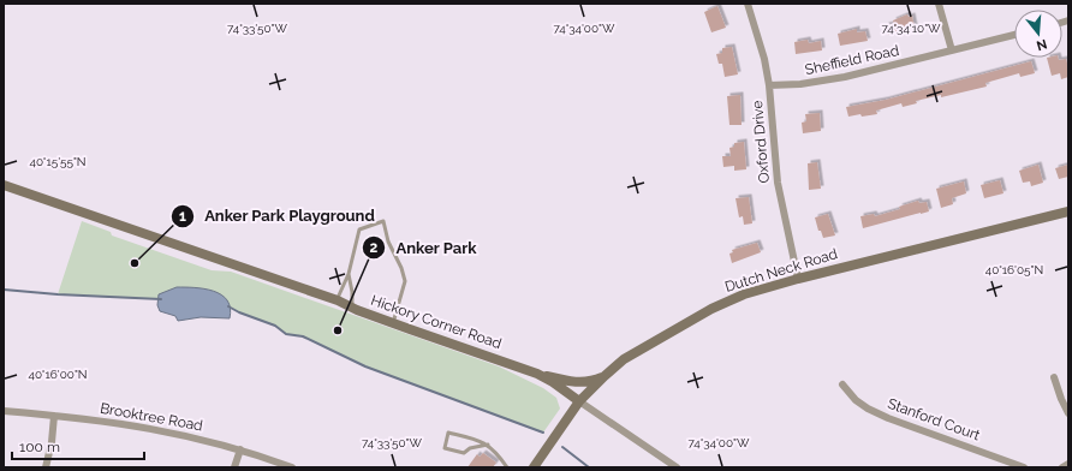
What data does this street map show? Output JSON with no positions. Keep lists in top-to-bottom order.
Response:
{
  "streets": {
    "street": [
      "Sheffield Road",
      "Oxford Drive",
      "Dutch Neck Road",
      "Hickory Corner Road",
      "Brooktree Road",
      "Stanford Court"
    ]
  },
  "crossings": [
    ["Sheffield Road", "Oxford Drive"],
    ["Oxford Drive", "Dutch Neck Road"],
    ["Dutch Neck Road", "Hickory Corner Road"]
  ],
  "places": ["Anker Park Playground", "Anker Park"],
  "scale_bar": "100 m",
  "north": "bottom",
  "coordinates": [
    "74°33'50\"W",
    "74°34'00\"W",
    "74°34'10\"W",
    "40°15'55\"N",
    "40°16'05\"N",
    "40°16'00\"N"
  ]
}
